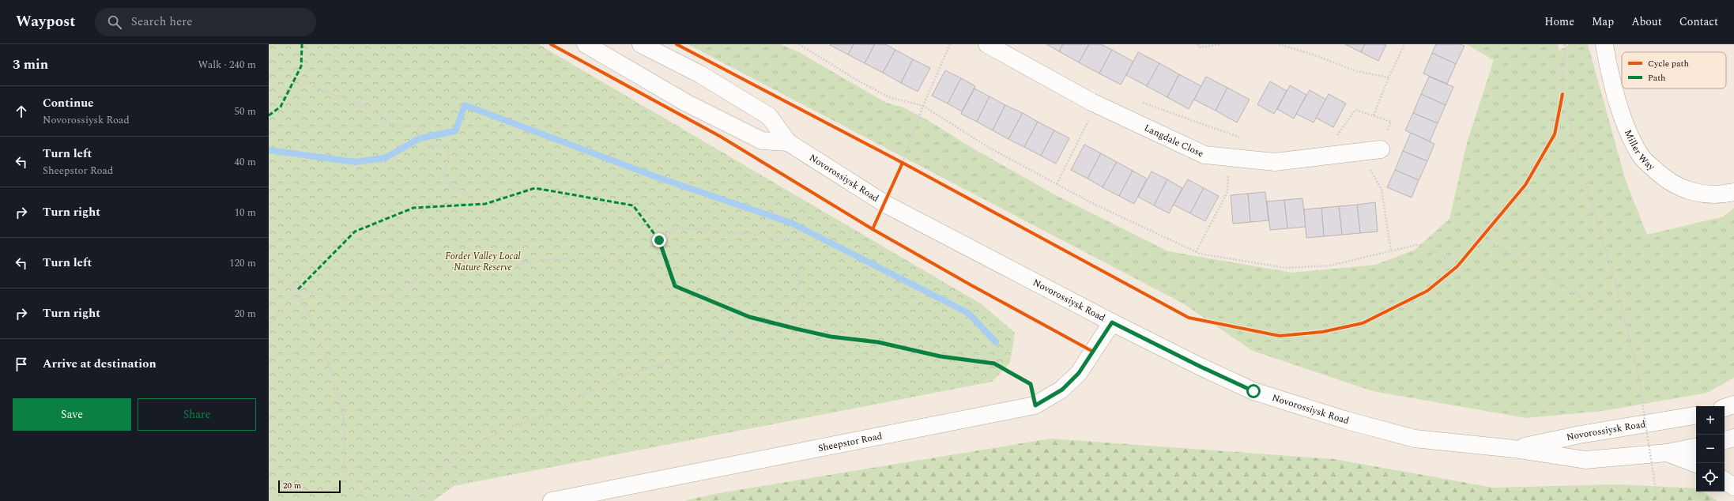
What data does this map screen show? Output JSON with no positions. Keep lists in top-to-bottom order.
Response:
{
  "streets": {
    "main road": [
      "Langdale Close",
      "Miller Way",
      "Novorossiysk Road",
      "Sheepstor Road"
    ]
  },
  "crossings": [
    ["Novorossiysk Road", "Sheepstor Road"]
  ],
  "parks": ["Forder Valley Local Nature Reserve"],
  "legend": ["Cycle path", "Path"],
  "scale_bar": "20 m",
  "page": {
    "header": "Waypost",
    "search": "Search here",
    "nav": [
      "Home",
      "Map",
      "About",
      "Contact"
    ],
    "heading": ["3 min", "Walk · 240 m"],
    "list": [
      ["Continue", "Novorossiysk Road", "50 m"],
      ["Turn left", "Sheepstor Road", "40 m"],
      ["Turn right", "10 m"],
      ["Turn left", "120 m"],
      ["Turn right", "20 m"],
      "Arrive at destination"
    ],
    "buttons": ["Save", "Share"],
    "map_buttons": ["+", "−"],
    "scale": "20 m"
  }
}
